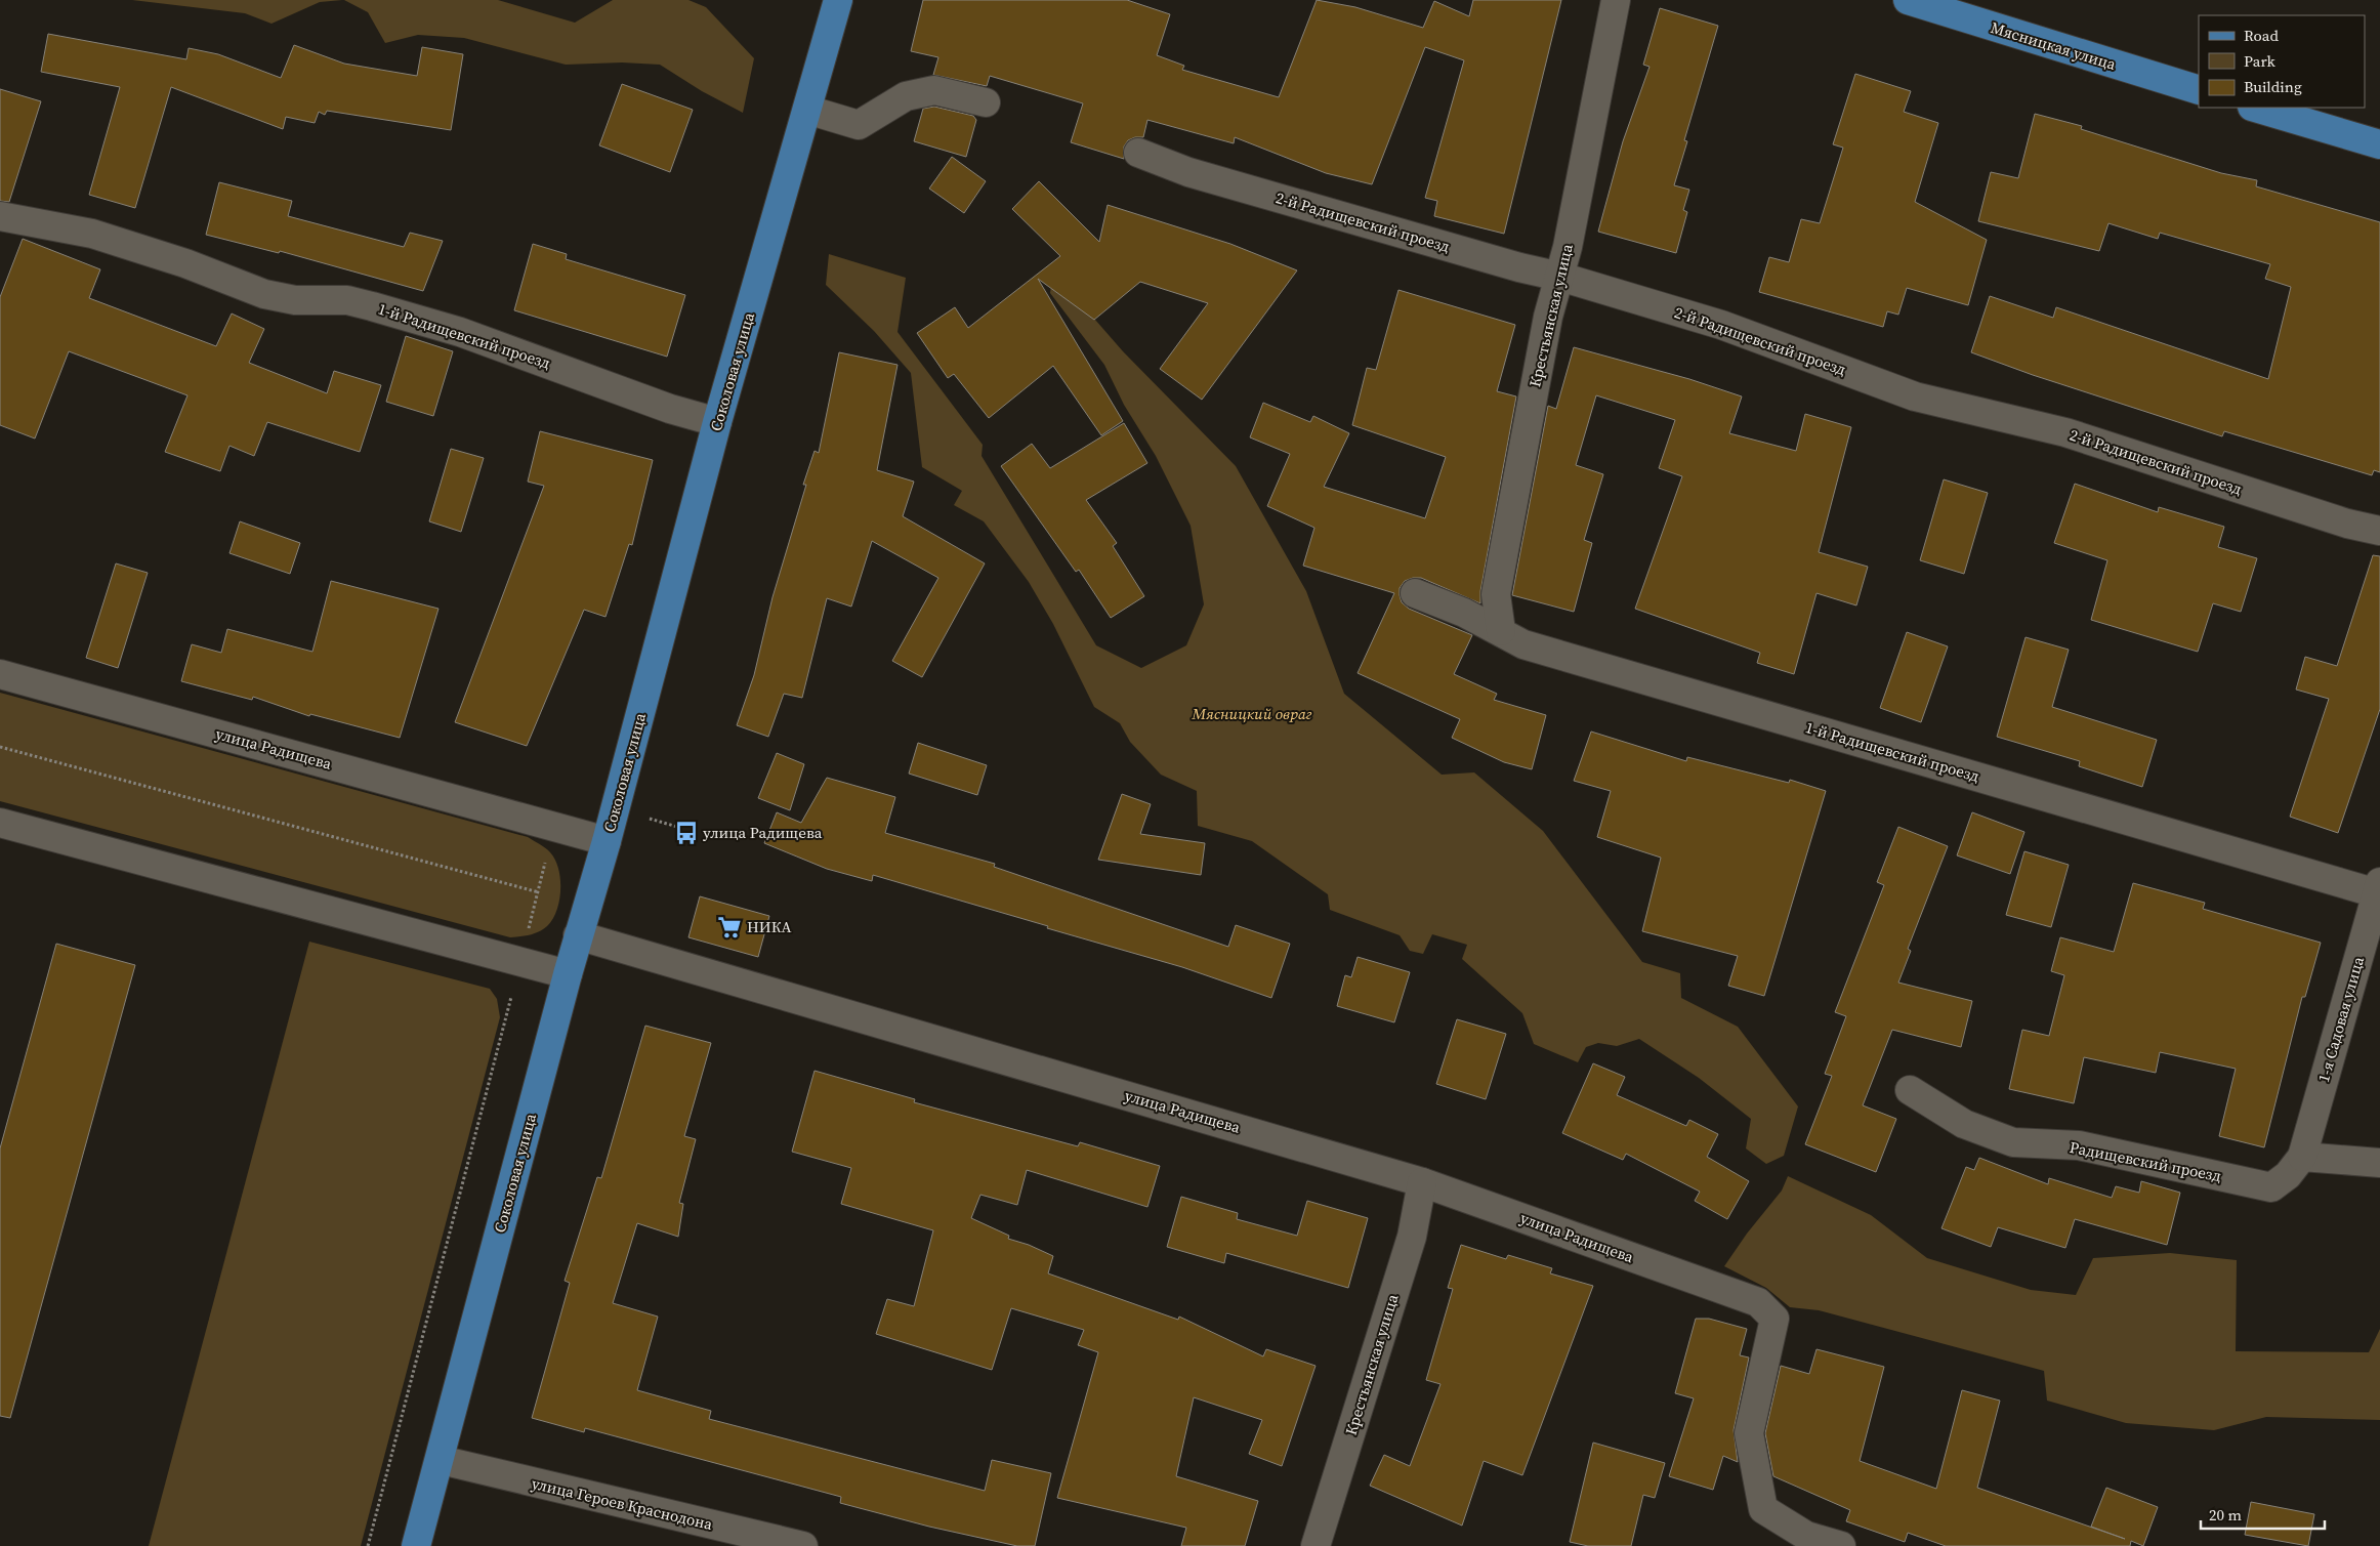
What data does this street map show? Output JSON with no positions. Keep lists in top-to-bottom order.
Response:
{
  "streets": {
    "main road": ["Мясницкая улица", "Соколовая улица"],
    "street": [
      "2-й Радищевский проезд",
      "Крестьянская улица",
      "1-й Радищевский проезд",
      "улица Радищева",
      "1-я Садовая улица",
      "Радищевский проезд",
      "улица Героев Краснодона"
    ]
  },
  "crossings": [
    ["2-й Радищевский проезд", "Крестьянская улица"],
    ["Крестьянская улица", "1-й Радищевский проезд"],
    ["Крестьянская улица", "улица Радищева"],
    ["1-й Радищевский проезд", "Соколовая улица"],
    ["1-й Радищевский проезд", "1-я Садовая улица"],
    ["Соколовая улица", "улица Радищева"],
    ["Соколовая улица", "улица Героев Краснодона"],
    ["1-я Садовая улица", "Радищевский проезд"]
  ],
  "parks": ["Мясницкий овраг"],
  "places": {
    "bus stop": ["улица Радищева"],
    "supermarket": ["НИКА"]
  },
  "legend": ["Road", "Park", "Building"],
  "scale_bar": "20 m"
}
